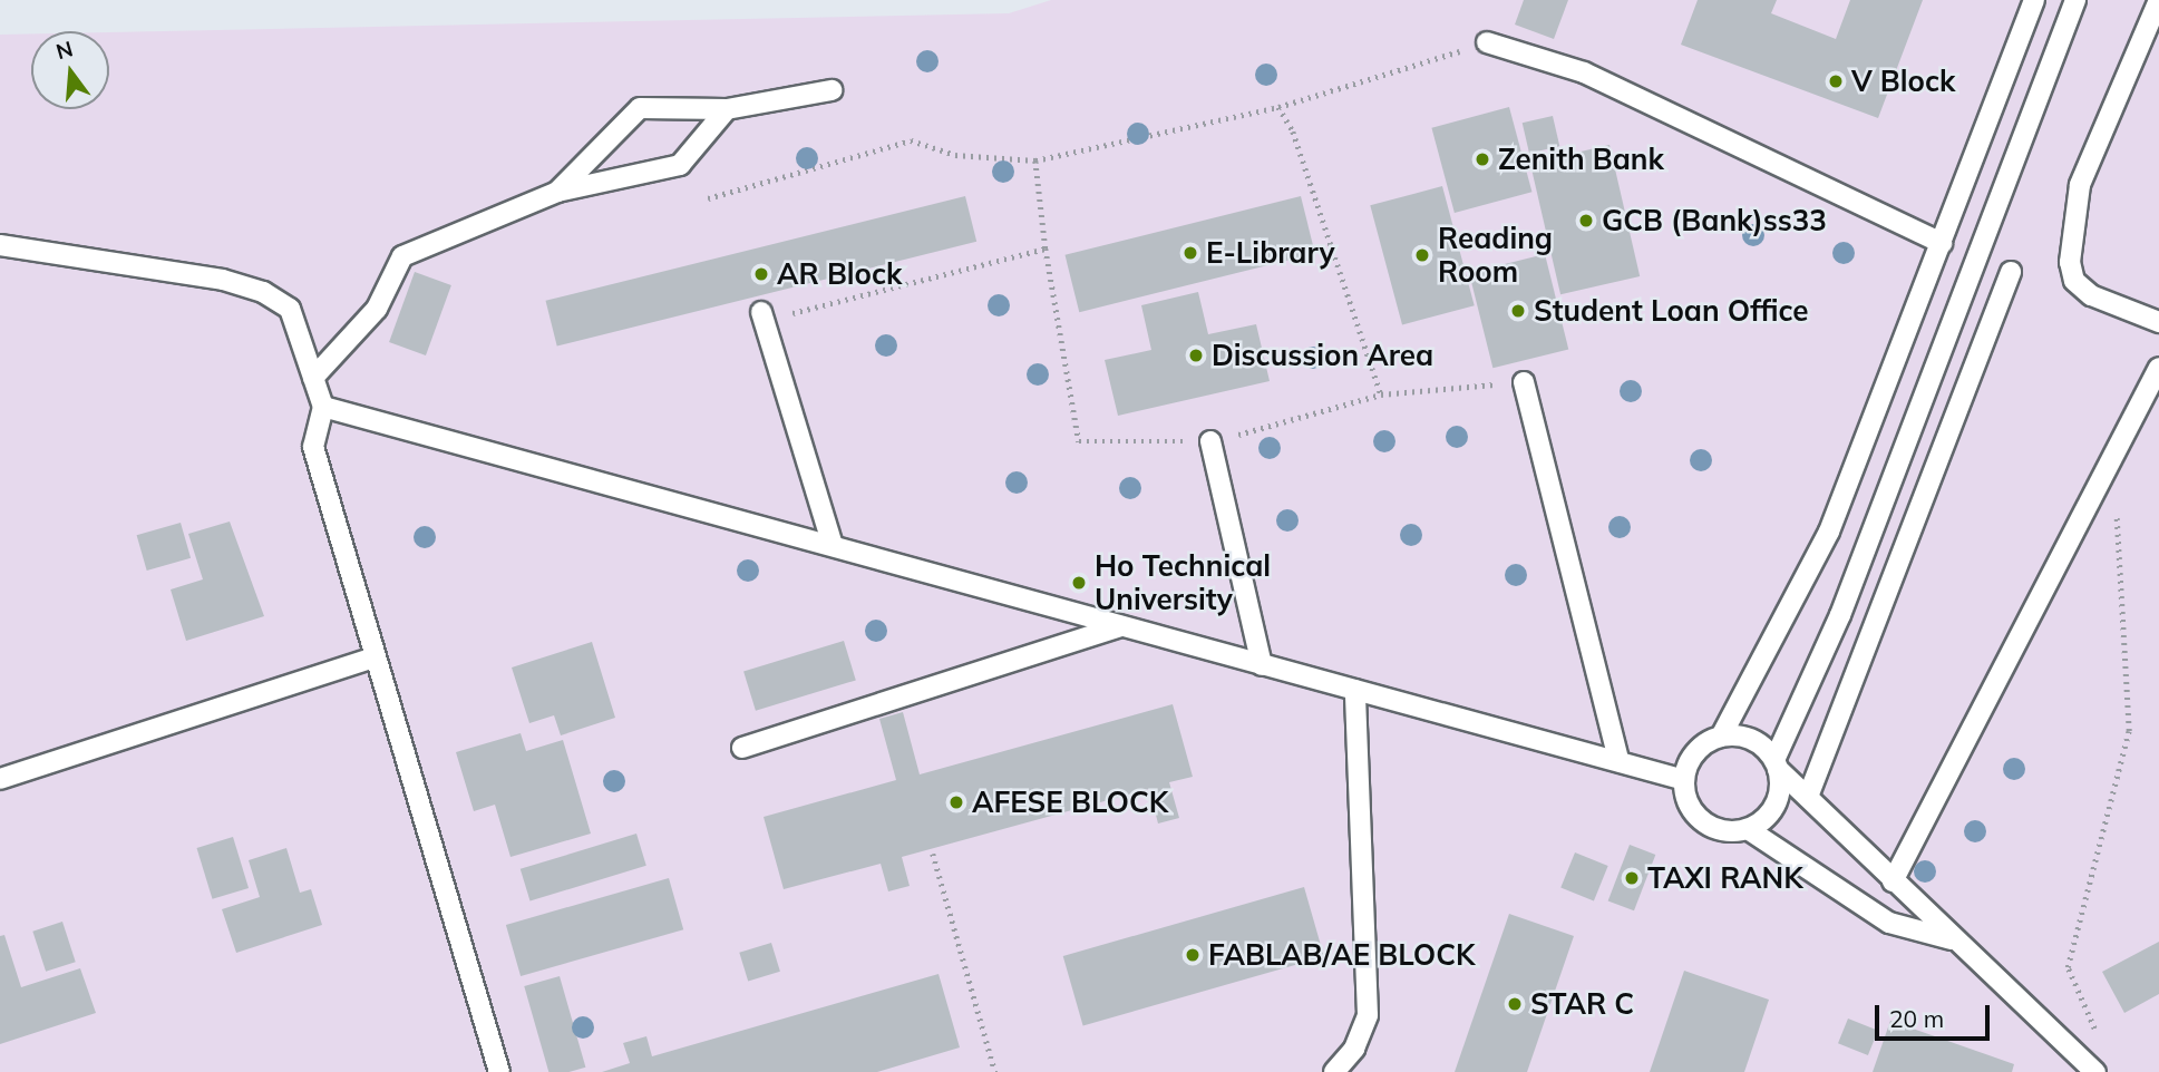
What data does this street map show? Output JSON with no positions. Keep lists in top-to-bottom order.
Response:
{
  "places": [
    "V Block",
    "Zenith Bank",
    "GCB (Bank)ss33",
    "E-Library",
    "Reading Room",
    "AR Block",
    "Student Loan Office",
    "Discussion Area",
    "Ho Technical University",
    "AFESE BLOCK",
    "TAXI RANK",
    "FABLAB/AE BLOCK",
    "STAR C"
  ],
  "scale_bar": "20 m",
  "north": "top"
}
